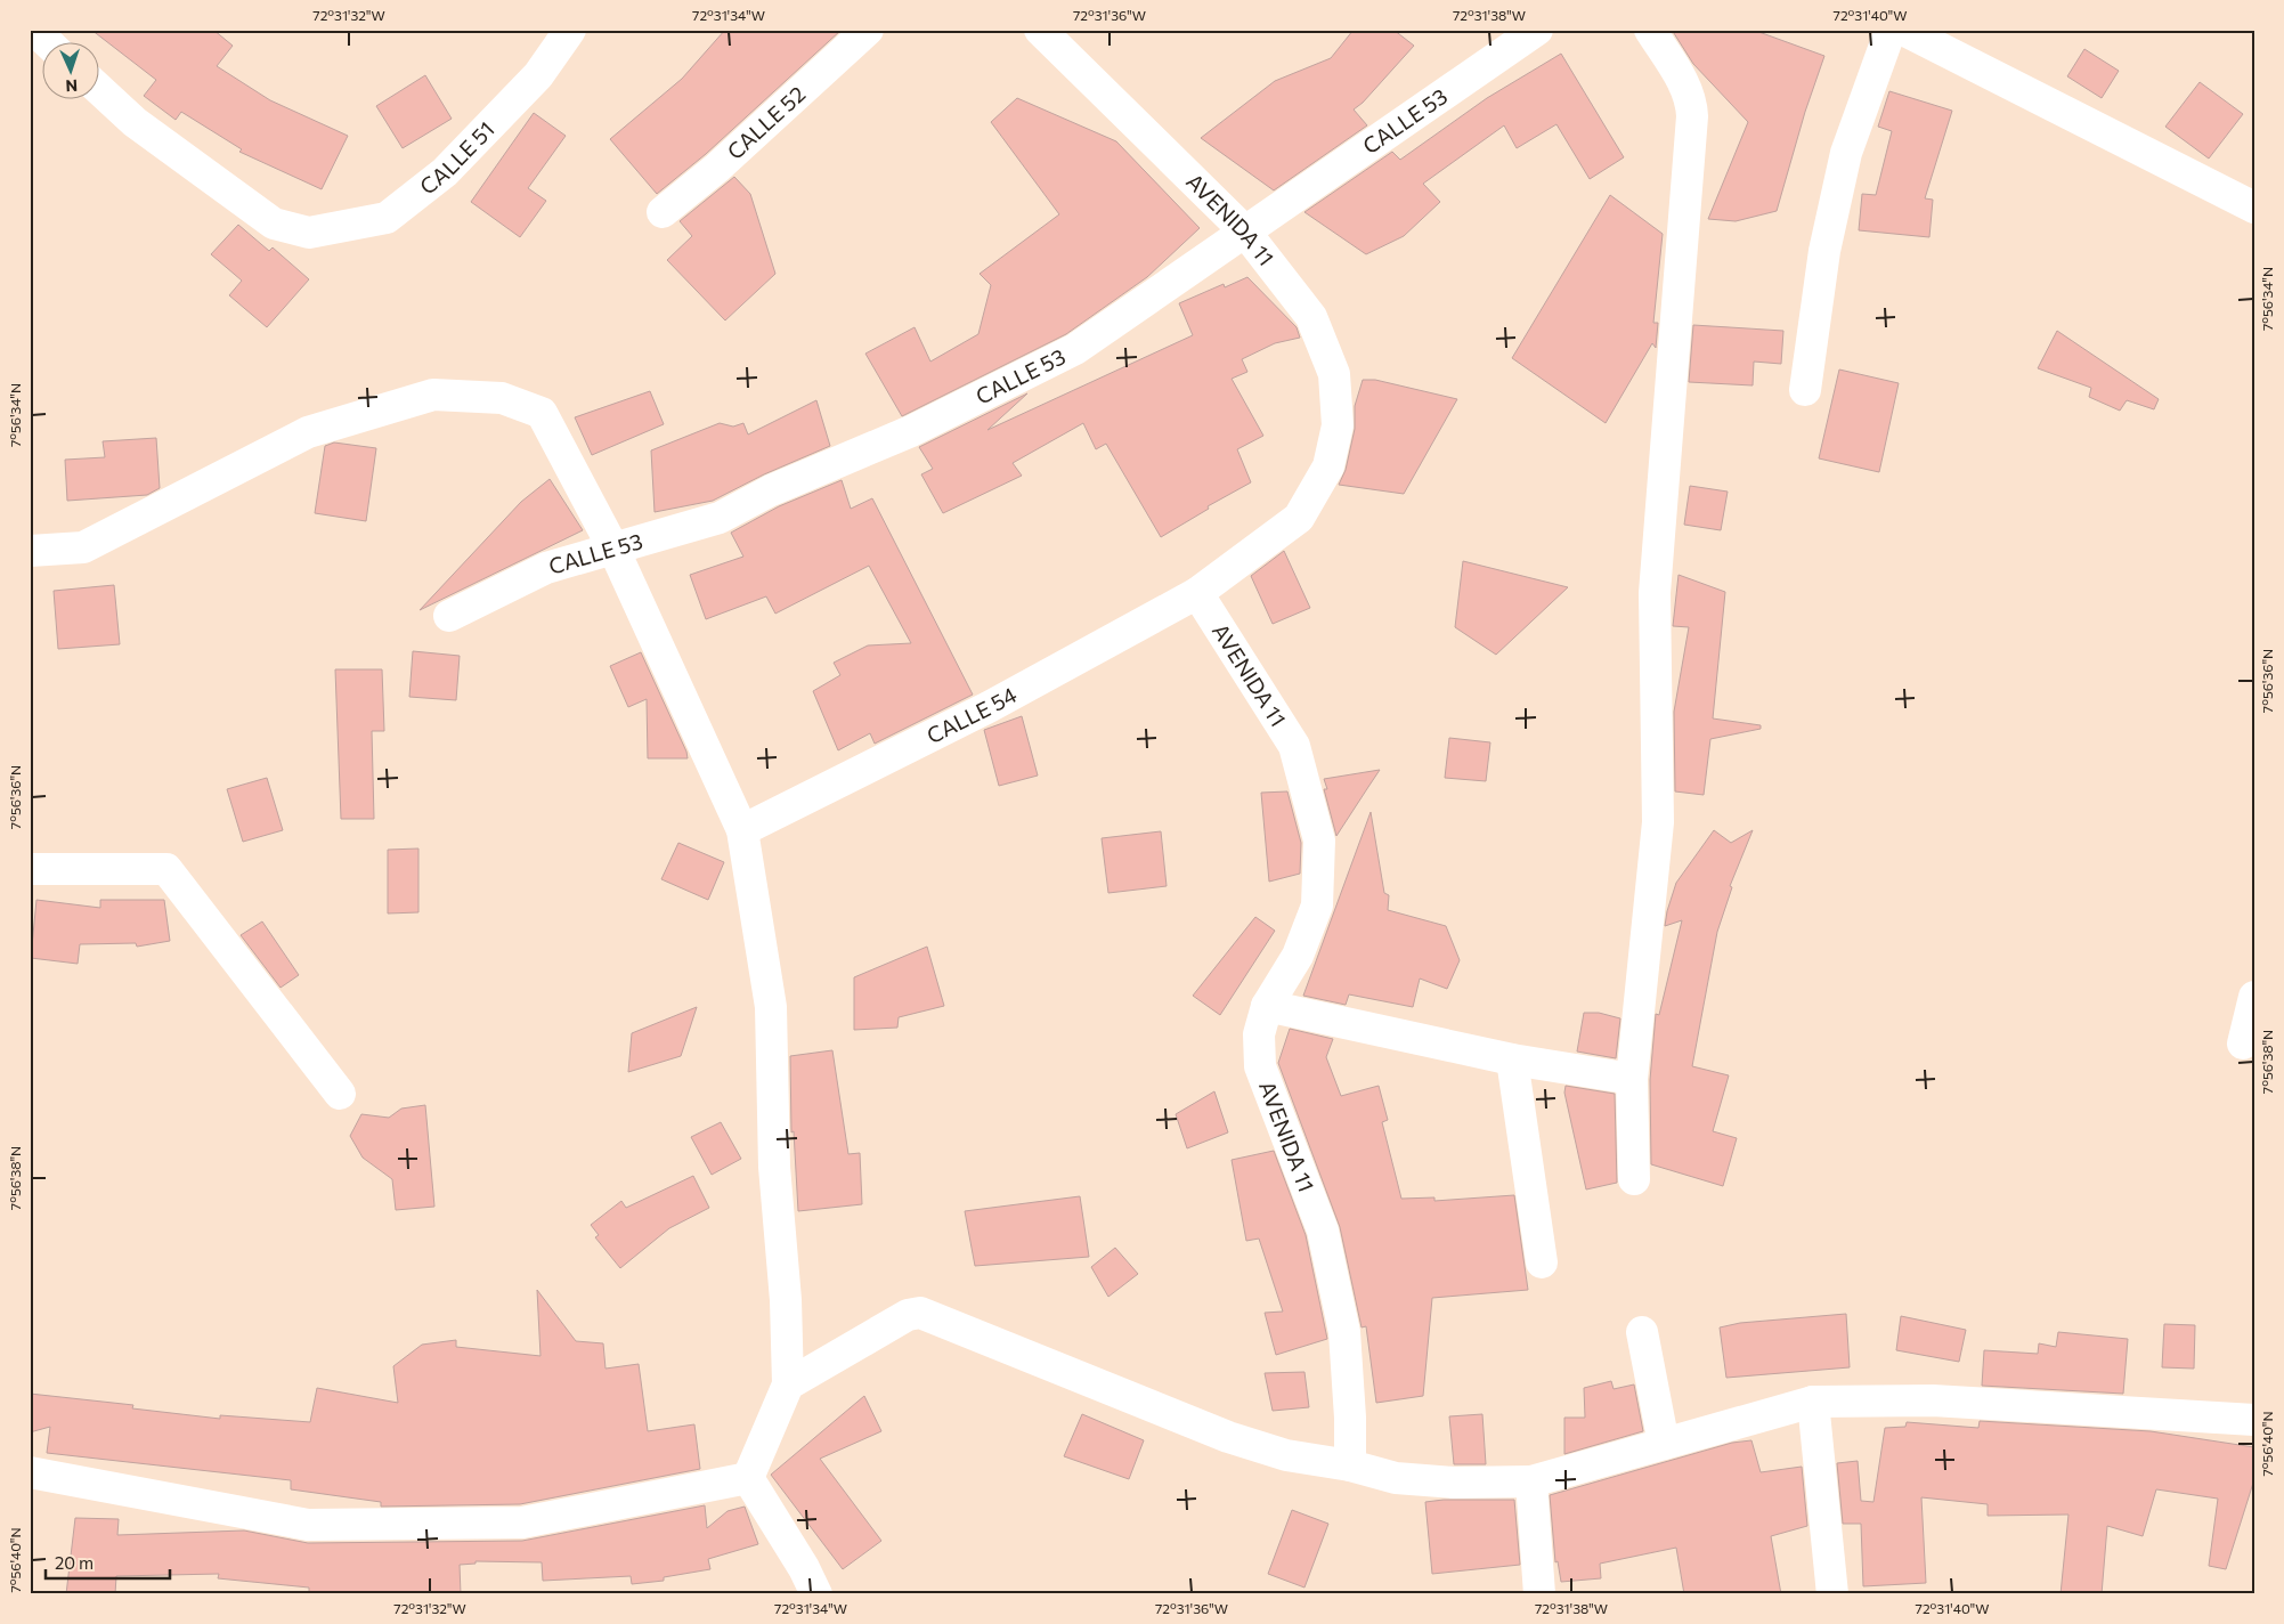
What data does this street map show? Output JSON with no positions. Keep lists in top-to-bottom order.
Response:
{
  "streets": {
    "street": [
      "CALLE 53",
      "CALLE 52",
      "CALLE 51",
      "AVENIDA 11",
      "CALLE 54"
    ]
  },
  "crossings": [
    ["CALLE 53", "AVENIDA 11"],
    ["AVENIDA 11", "CALLE 54"]
  ],
  "scale_bar": "20 m",
  "north": "bottom",
  "coordinates": [
    "72°31'32\"W",
    "72°31'34\"W",
    "72°31'36\"W",
    "72°31'38\"W",
    "72°31'40\"W",
    "7°56'34\"N",
    "7°56'36\"N",
    "7°56'38\"N",
    "7°56'40\"N"
  ]
}
